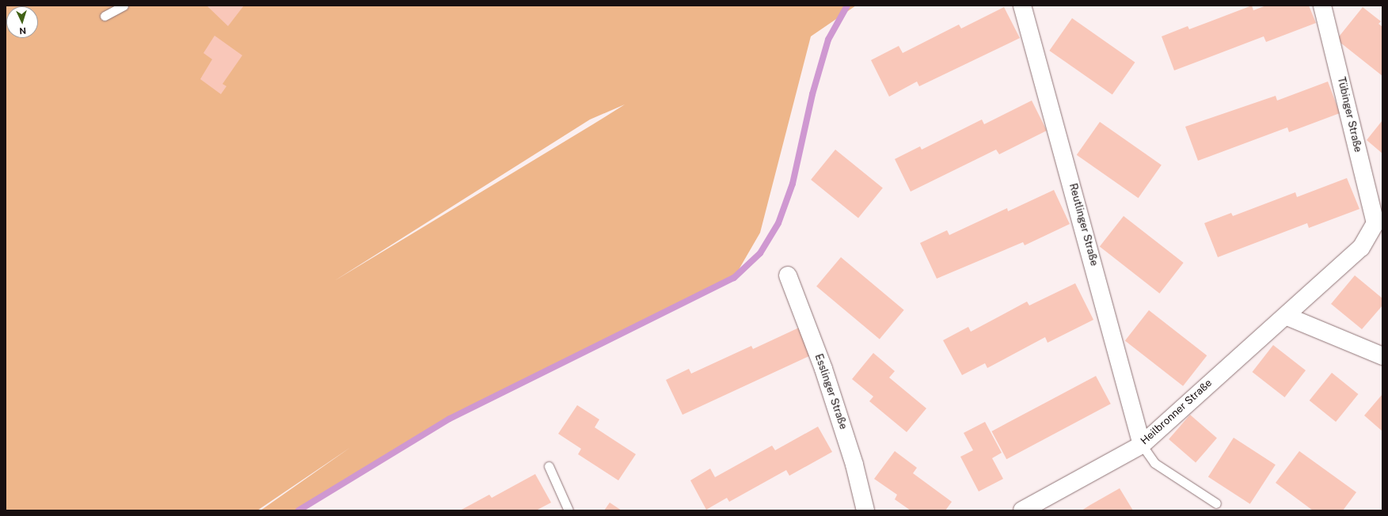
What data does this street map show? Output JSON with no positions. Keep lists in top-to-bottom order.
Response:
{
  "streets": {
    "street": [
      "Tübinger Straße",
      "Reutlinger Straße",
      "Esslinger Straße",
      "Heilbronner Straße"
    ]
  },
  "crossings": [
    ["Tübinger Straße", "Heilbronner Straße"],
    ["Reutlinger Straße", "Heilbronner Straße"]
  ],
  "north": "bottom"
}
